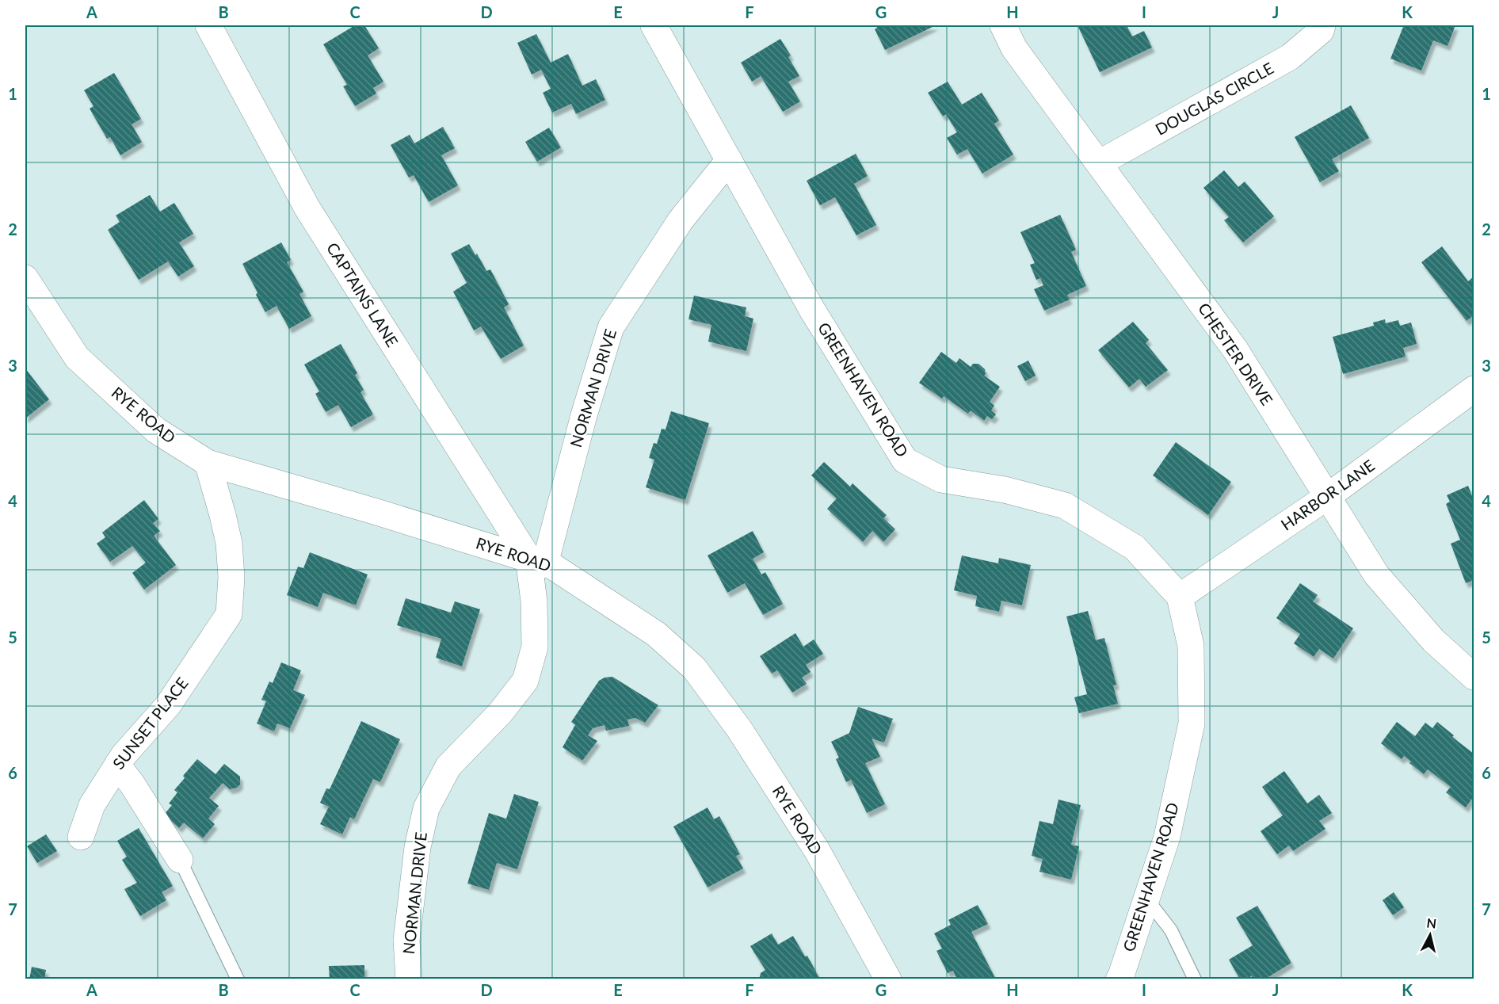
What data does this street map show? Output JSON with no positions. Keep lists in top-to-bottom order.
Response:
{
  "streets": {
    "street": [
      "DOUGLAS CIRCLE",
      "CAPTAINS LANE",
      "CHESTER DRIVE",
      "NORMAN DRIVE",
      "GREENHAVEN ROAD",
      "RYE ROAD",
      "HARBOR LANE",
      "SUNSET PLACE"
    ]
  },
  "crossings": [
    ["DOUGLAS CIRCLE", "CHESTER DRIVE"],
    ["CAPTAINS LANE", "NORMAN DRIVE"],
    ["CAPTAINS LANE", "RYE ROAD"],
    ["CHESTER DRIVE", "HARBOR LANE"],
    ["NORMAN DRIVE", "GREENHAVEN ROAD"],
    ["NORMAN DRIVE", "RYE ROAD"],
    ["GREENHAVEN ROAD", "HARBOR LANE"],
    ["RYE ROAD", "SUNSET PLACE"]
  ],
  "north": "top",
  "grid": {
    "columns": [
      "A",
      "B",
      "C",
      "D",
      "E",
      "F",
      "G",
      "H",
      "I",
      "J",
      "K"
    ],
    "rows": [
      "1",
      "2",
      "3",
      "4",
      "5",
      "6",
      "7"
    ]
  }
}
